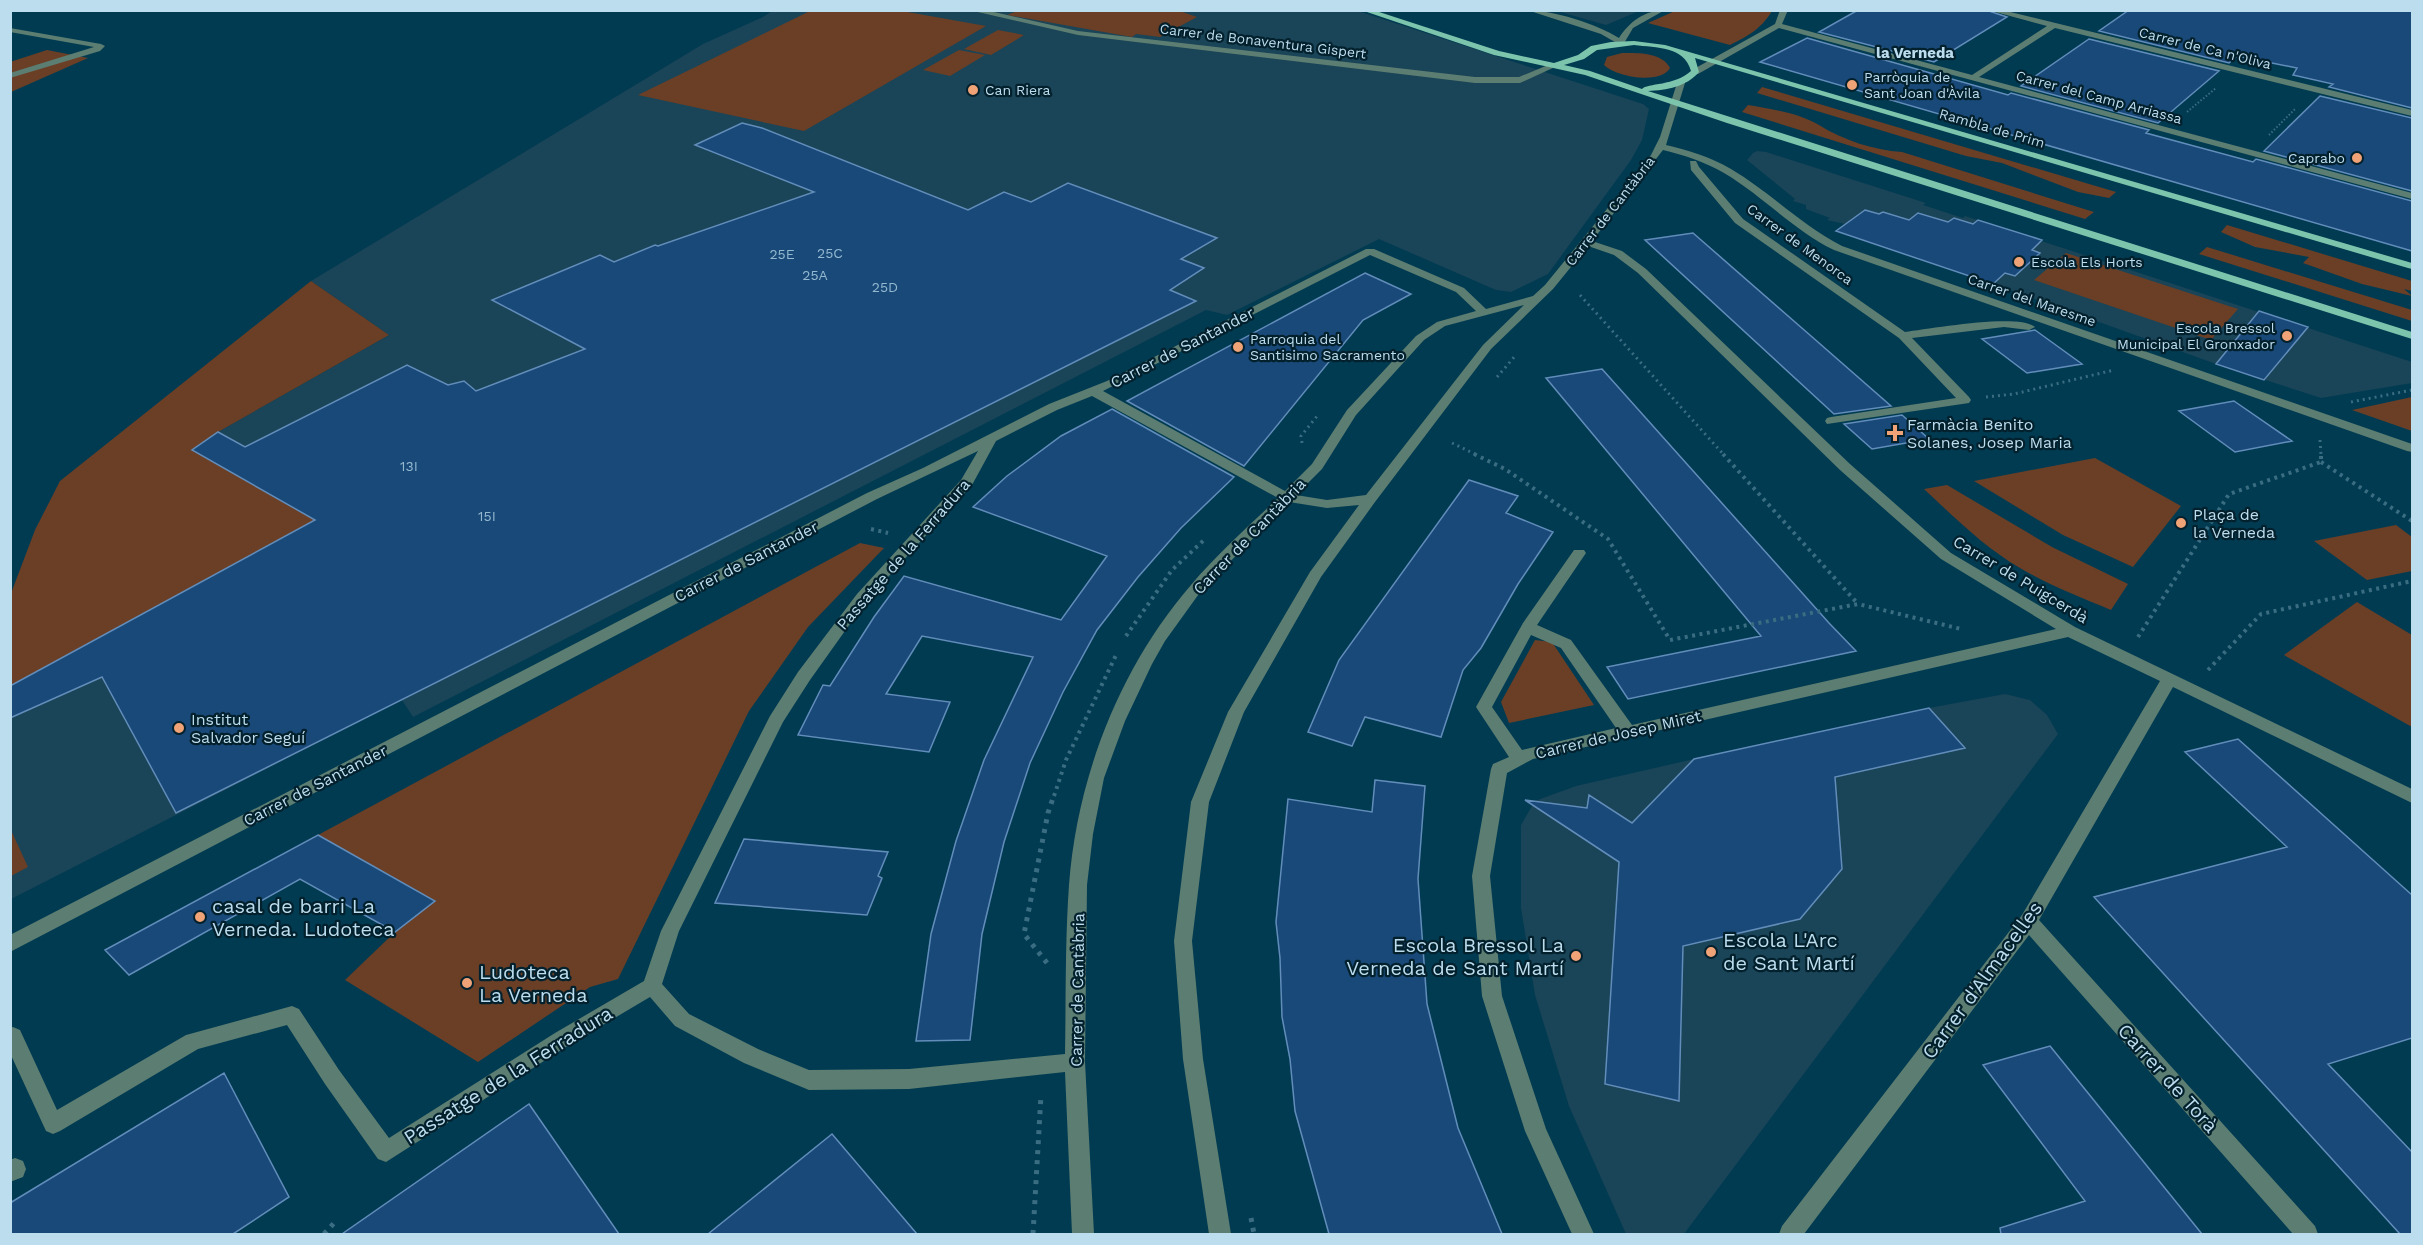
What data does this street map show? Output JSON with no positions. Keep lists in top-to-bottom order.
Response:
{
  "streets": {
    "main road": ["Rambla de Prim"],
    "street": [
      "Carrer de Bonaventura Gispert",
      "Carrer de Ca n'Oliva",
      "Carrer del Camp Arriassa",
      "Carrer de Cantàbria",
      "Carrer de Menorca",
      "Carrer del Maresme",
      "Carrer de Santander",
      "Passatge de la Ferradura",
      "Carrer de Puigcerdà",
      "Carrer de Josep Miret",
      "Carrer d'Almacelles",
      "Carrer de Torà"
    ]
  },
  "crossings": [
    ["Carrer de Cantàbria", "Carrer del Maresme"],
    ["Carrer de Cantàbria", "Carrer de Santander"],
    ["Carrer de Cantàbria", "Carrer de Puigcerdà"],
    ["Carrer de Santander", "Passatge de la Ferradura"],
    ["Carrer de Puigcerdà", "Carrer de Josep Miret"],
    ["Carrer de Puigcerdà", "Carrer d'Almacelles"],
    ["Carrer d'Almacelles", "Carrer de Torà"]
  ],
  "districts": ["la Verneda"],
  "places": {
    "other": [
      "Parròquia de Sant Joan d'Àvila",
      "Can Riera",
      "Caprabo",
      "Escola Els Horts",
      "Escola Bressol Municipal El Gronxador",
      "Parroquia del Santisimo Sacramento",
      "Plaça de la Verneda",
      "Institut Salvador Seguí",
      "casal de barri La Verneda. Ludoteca",
      "Escola L'Arc de Sant Martí",
      "Escola Bressol La Verneda de Sant Martí",
      "Ludoteca La Verneda"
    ],
    "health": ["Farmàcia Benito Solanes, Josep Maria"]
  },
  "house_numbers": [
    "25C",
    "25E",
    "25A",
    "25D",
    "13I",
    "15I"
  ]
}
